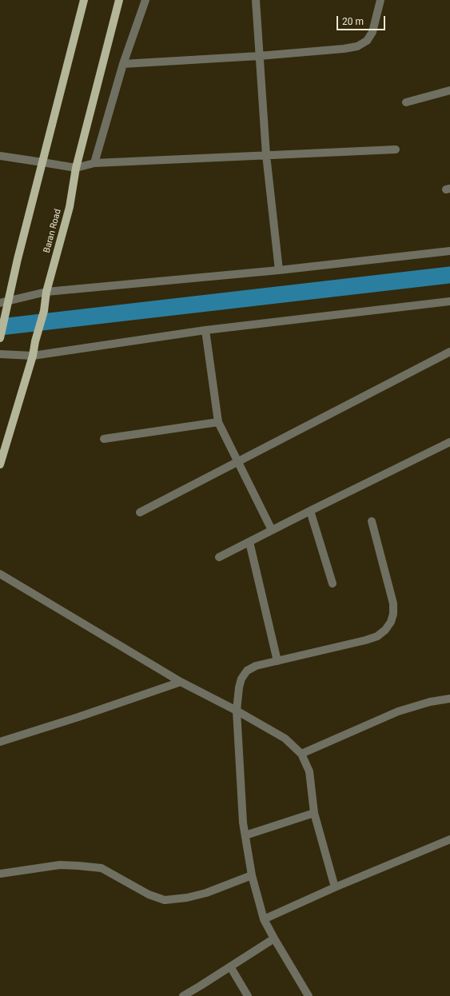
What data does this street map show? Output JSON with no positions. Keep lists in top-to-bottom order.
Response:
{
  "streets": {
    "main road": ["Baran Road"]
  },
  "scale_bar": "20 m"
}
